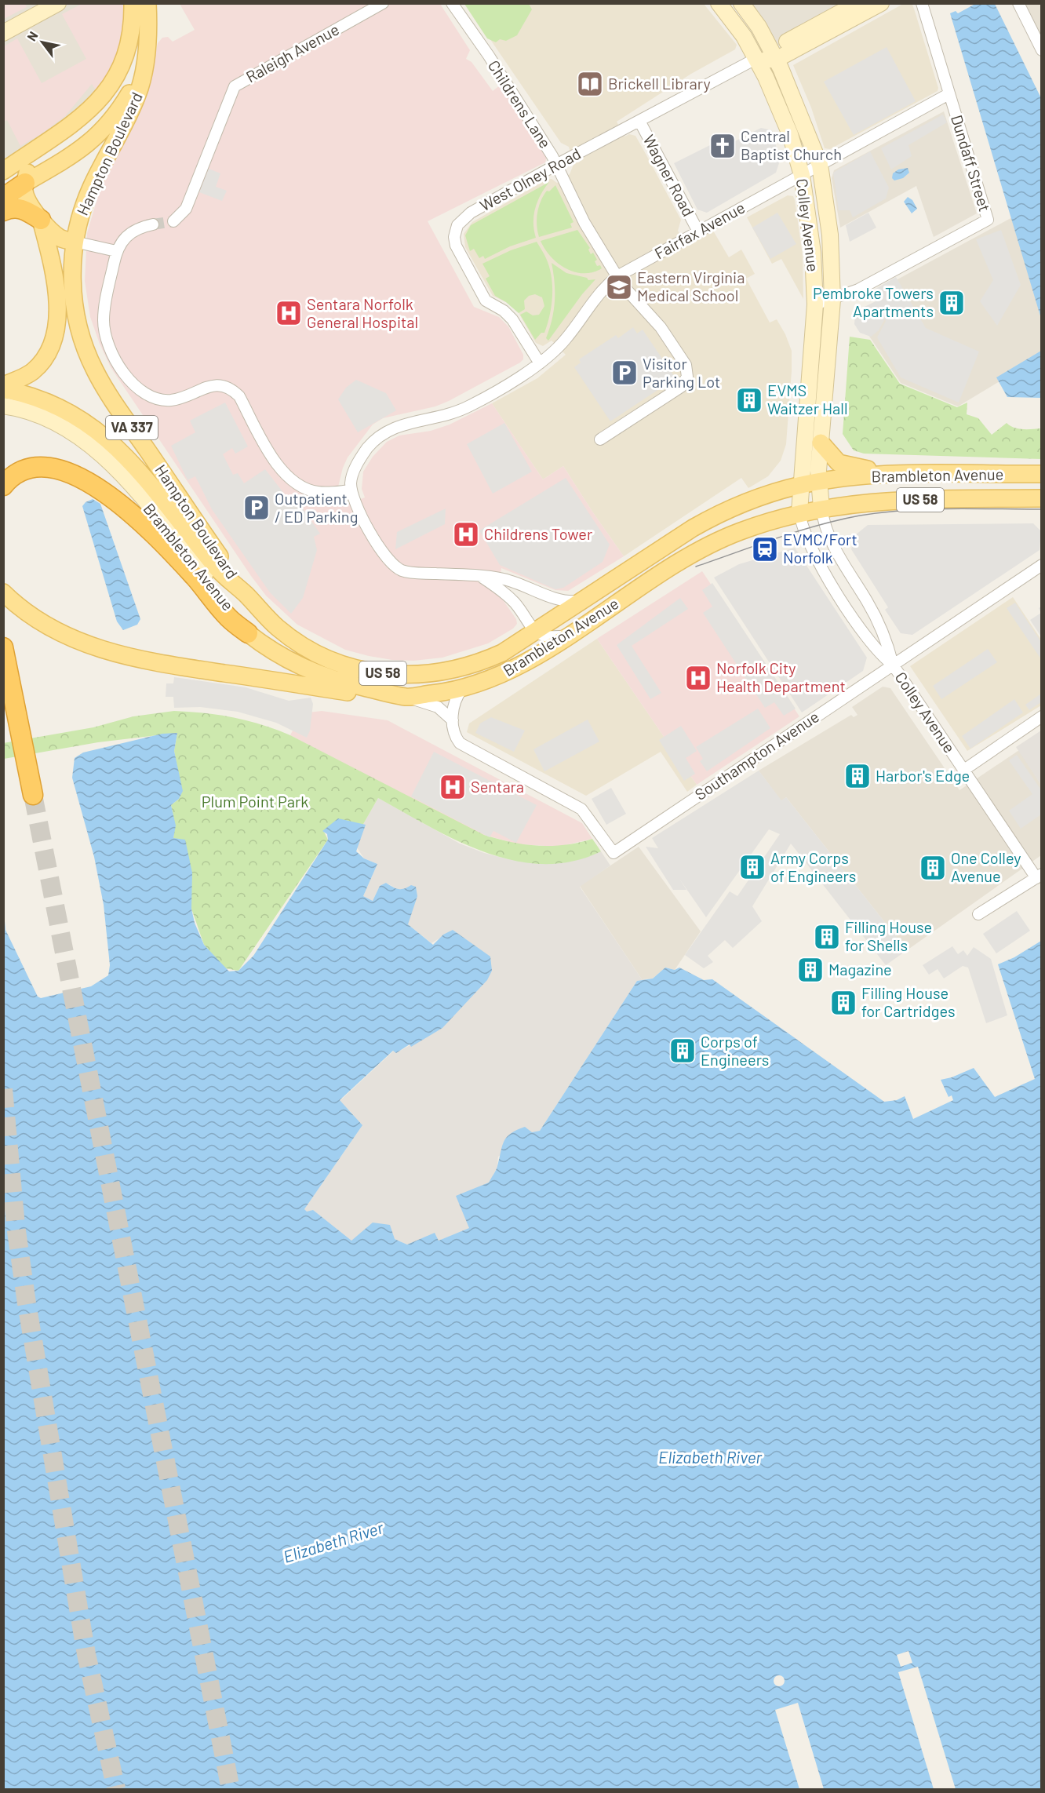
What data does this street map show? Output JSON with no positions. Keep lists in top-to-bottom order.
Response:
{
  "streets": {
    "highway": ["US 58"],
    "main road": [
      "Hampton Boulevard",
      "Colley Avenue",
      "VA 337",
      "Brambleton Avenue"
    ],
    "street": [
      "Raleigh Avenue",
      "Childrens Lane",
      "Dundaff Street",
      "Wagner Road",
      "West Olney Road",
      "Fairfax Avenue",
      "Southampton Avenue"
    ]
  },
  "crossings": [
    ["Childrens Lane", "West Olney Road"],
    ["Childrens Lane", "Fairfax Avenue"],
    ["Hampton Boulevard", "Brambleton Avenue"],
    ["Dundaff Street", "Colley Avenue"],
    ["Dundaff Street", "Fairfax Avenue"],
    ["Wagner Road", "West Olney Road"],
    ["Wagner Road", "Fairfax Avenue"],
    ["West Olney Road", "Colley Avenue"],
    ["West Olney Road", "Fairfax Avenue"],
    ["Colley Avenue", "Fairfax Avenue"],
    ["Colley Avenue", "Brambleton Avenue"],
    ["Colley Avenue", "Southampton Avenue"],
    ["Brambleton Avenue", "US 58"]
  ],
  "water": ["Elizabeth River"],
  "parks": ["Plum Point Park"],
  "places": {
    "library": ["Brickell Library"],
    "church": ["Central Baptist Church"],
    "school or university": ["Eastern Virginia Medical School"],
    "building": [
      "Pembroke Towers Apartments",
      "EVMS Waitzer Hall",
      "Harbor's Edge",
      "Army Corps of Engineers",
      "One Colley Avenue",
      "Filling House for Shells",
      "Magazine",
      "Filling House for Cartridges",
      "Corps of Engineers"
    ],
    "hospital": [
      "Sentara Norfolk General Hospital",
      "Childrens Tower",
      "Norfolk City Health Department",
      "Sentara"
    ],
    "parking": ["Visitor Parking Lot", "Outpatient / ED Parking"],
    "station": ["EVMC/Fort Norfolk"]
  },
  "north": "top left"
}
